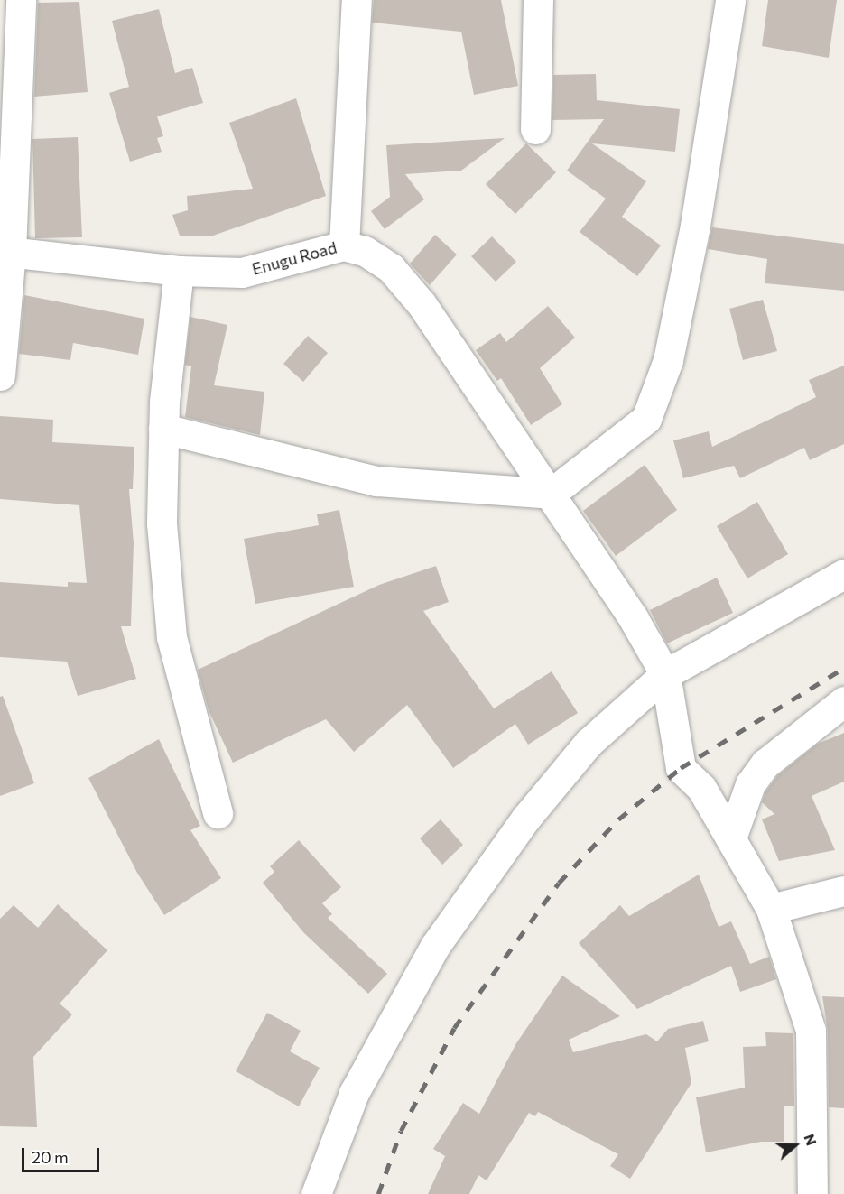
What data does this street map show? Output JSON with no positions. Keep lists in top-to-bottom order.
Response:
{
  "streets": {
    "street": ["Enugu Road"]
  },
  "scale_bar": "20 m",
  "north": "right"
}
